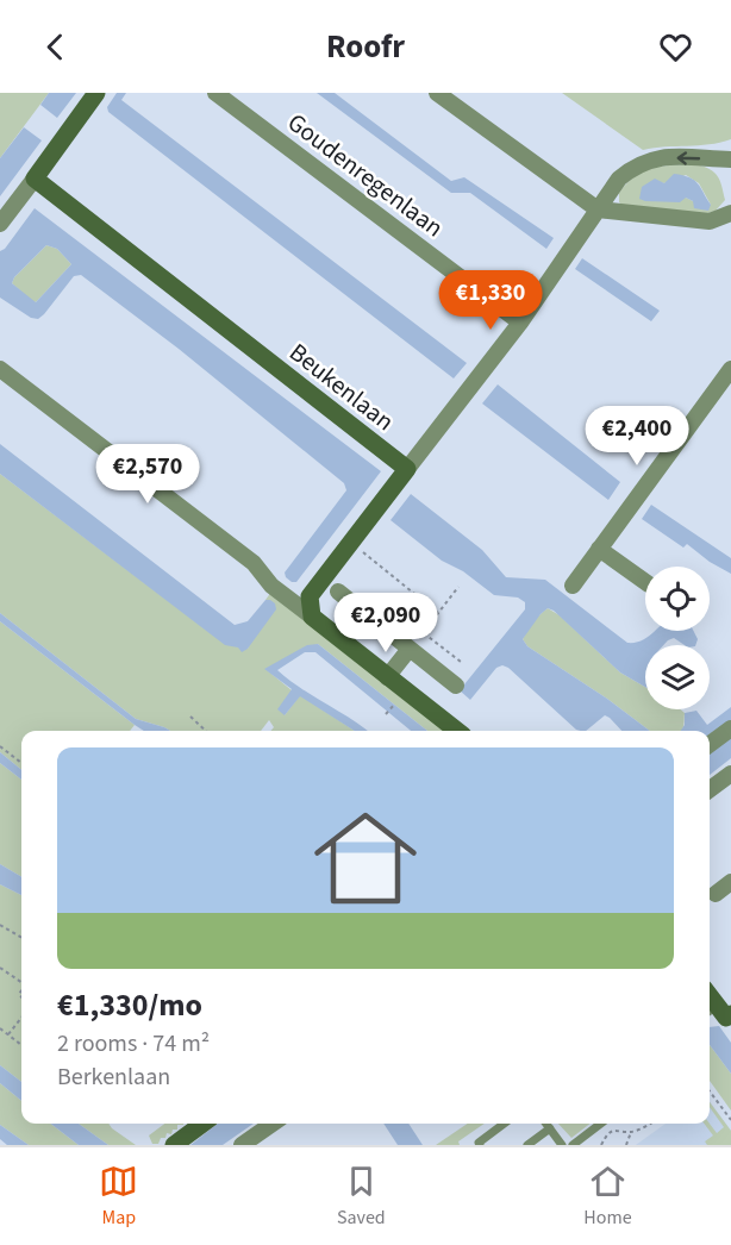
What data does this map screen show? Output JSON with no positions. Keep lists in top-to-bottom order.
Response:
{
  "streets": {
    "street": ["Goudenregenlaan", "Beukenlaan"]
  },
  "page": {
    "header": "Roofr",
    "price": [
      "€1,330",
      "€2,400",
      "€2,570",
      "€2,090"
    ],
    "list": [
      {
        "name": "€1,330/mo",
        "note": "2 rooms · 74 m² · Berkenlaan"
      }
    ],
    "tabs": ["Map", "Saved", "Home"]
  }
}
